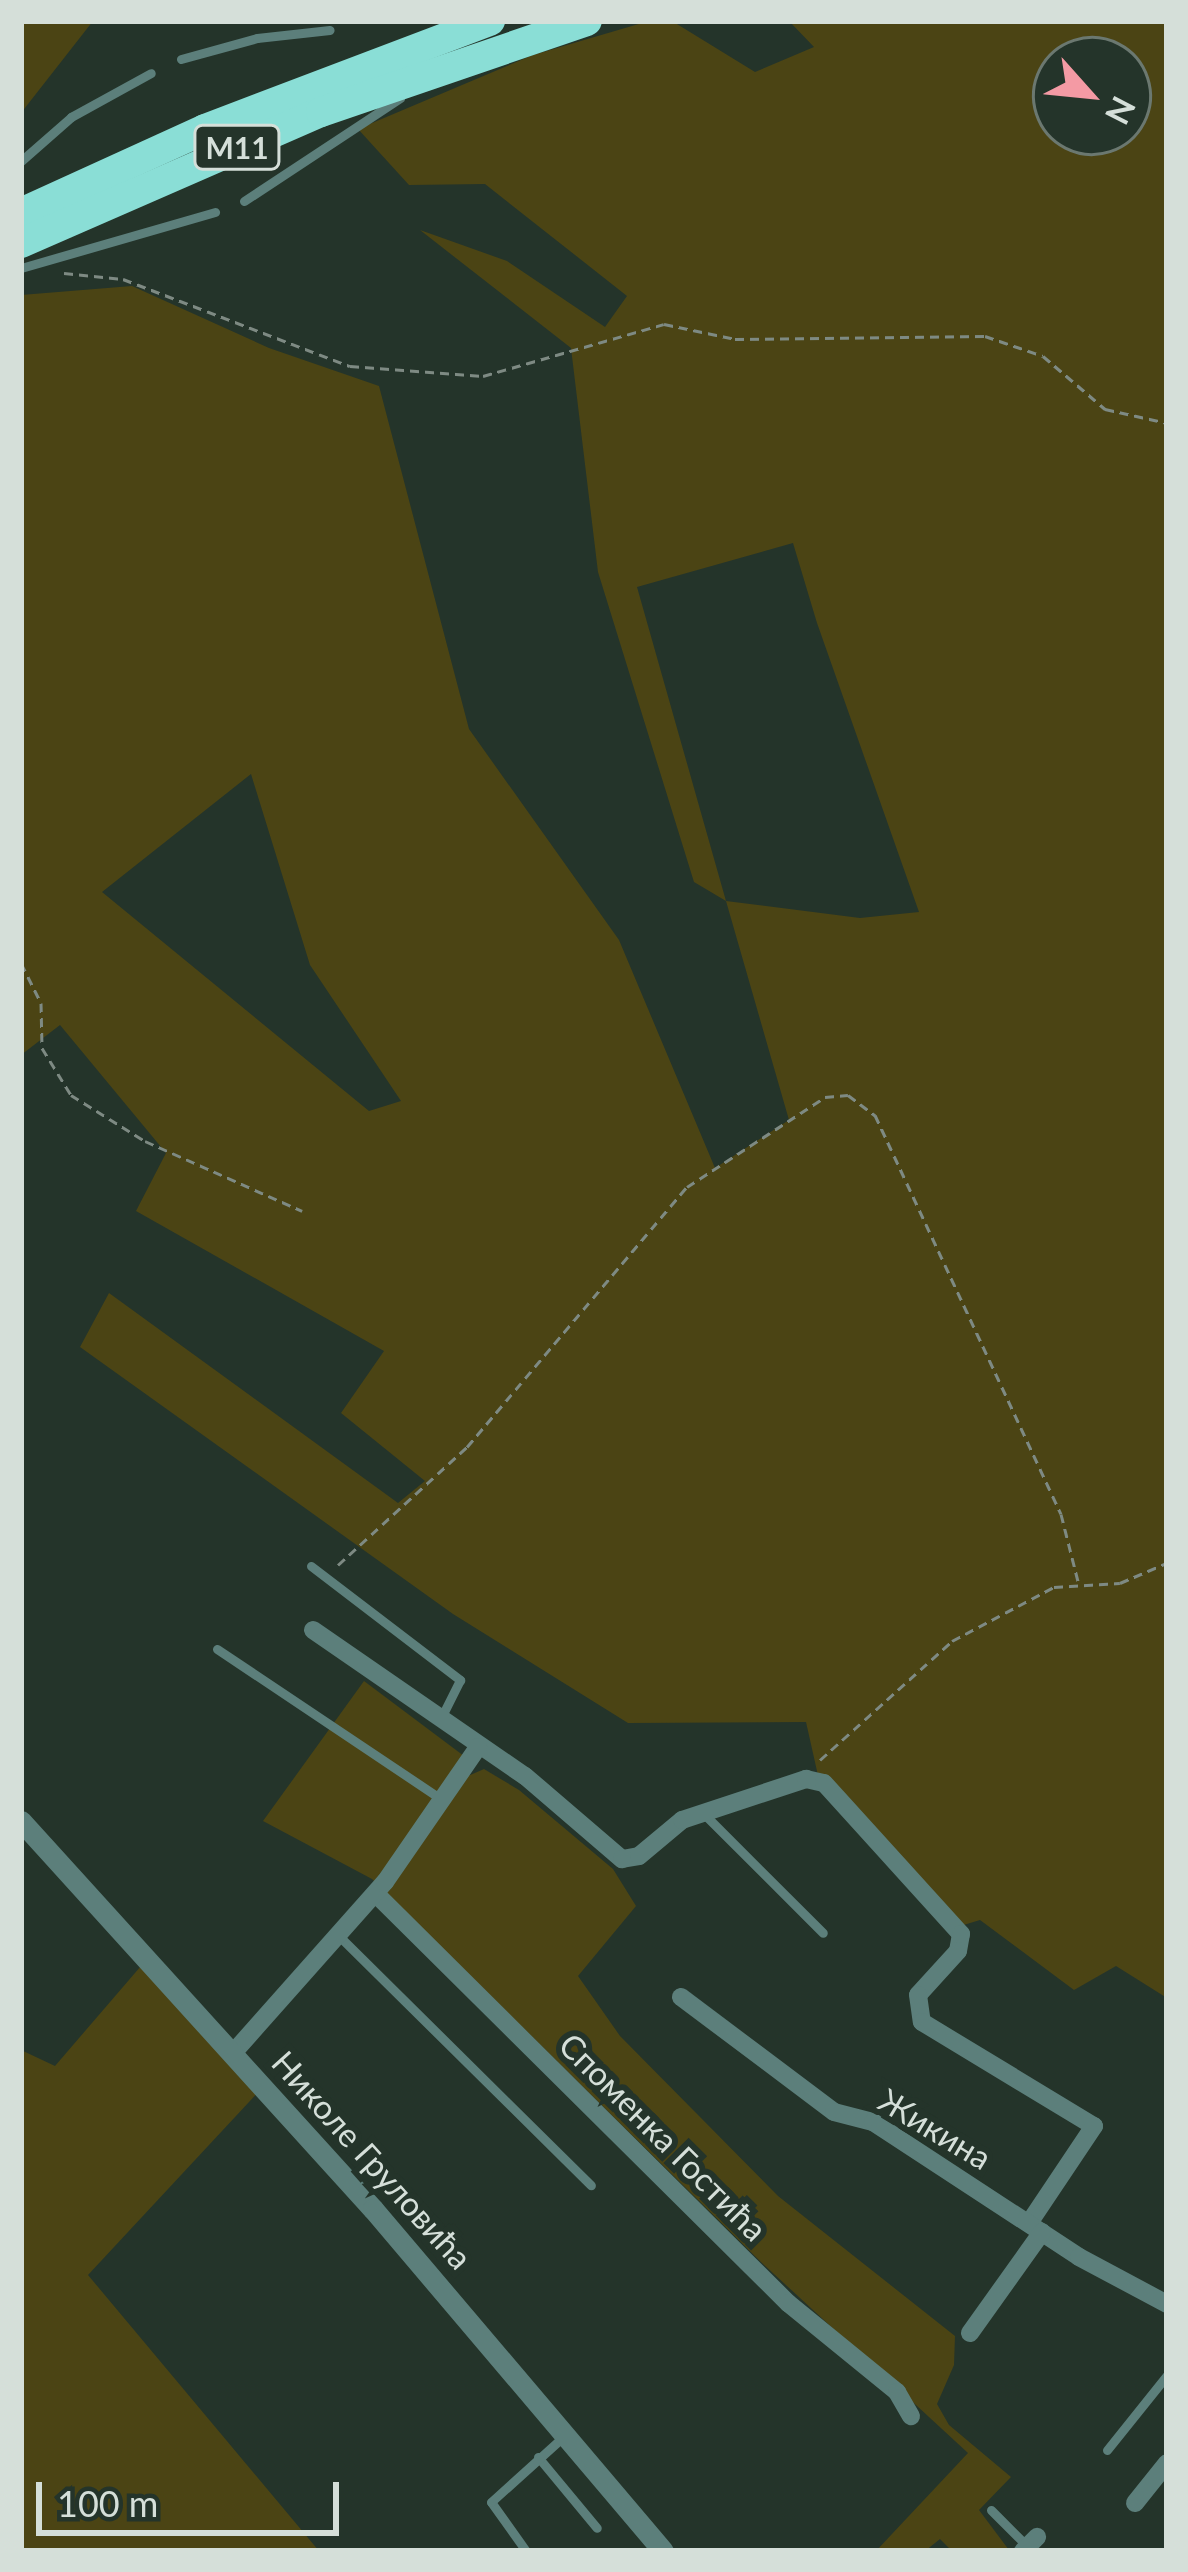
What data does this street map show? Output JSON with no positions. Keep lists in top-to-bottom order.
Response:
{
  "streets": {
    "highway": ["M11"],
    "street": ["Жикина", "Споменка Гостића", "Николе Груловића"]
  },
  "scale_bar": "100 m",
  "north": "bottom right"
}
